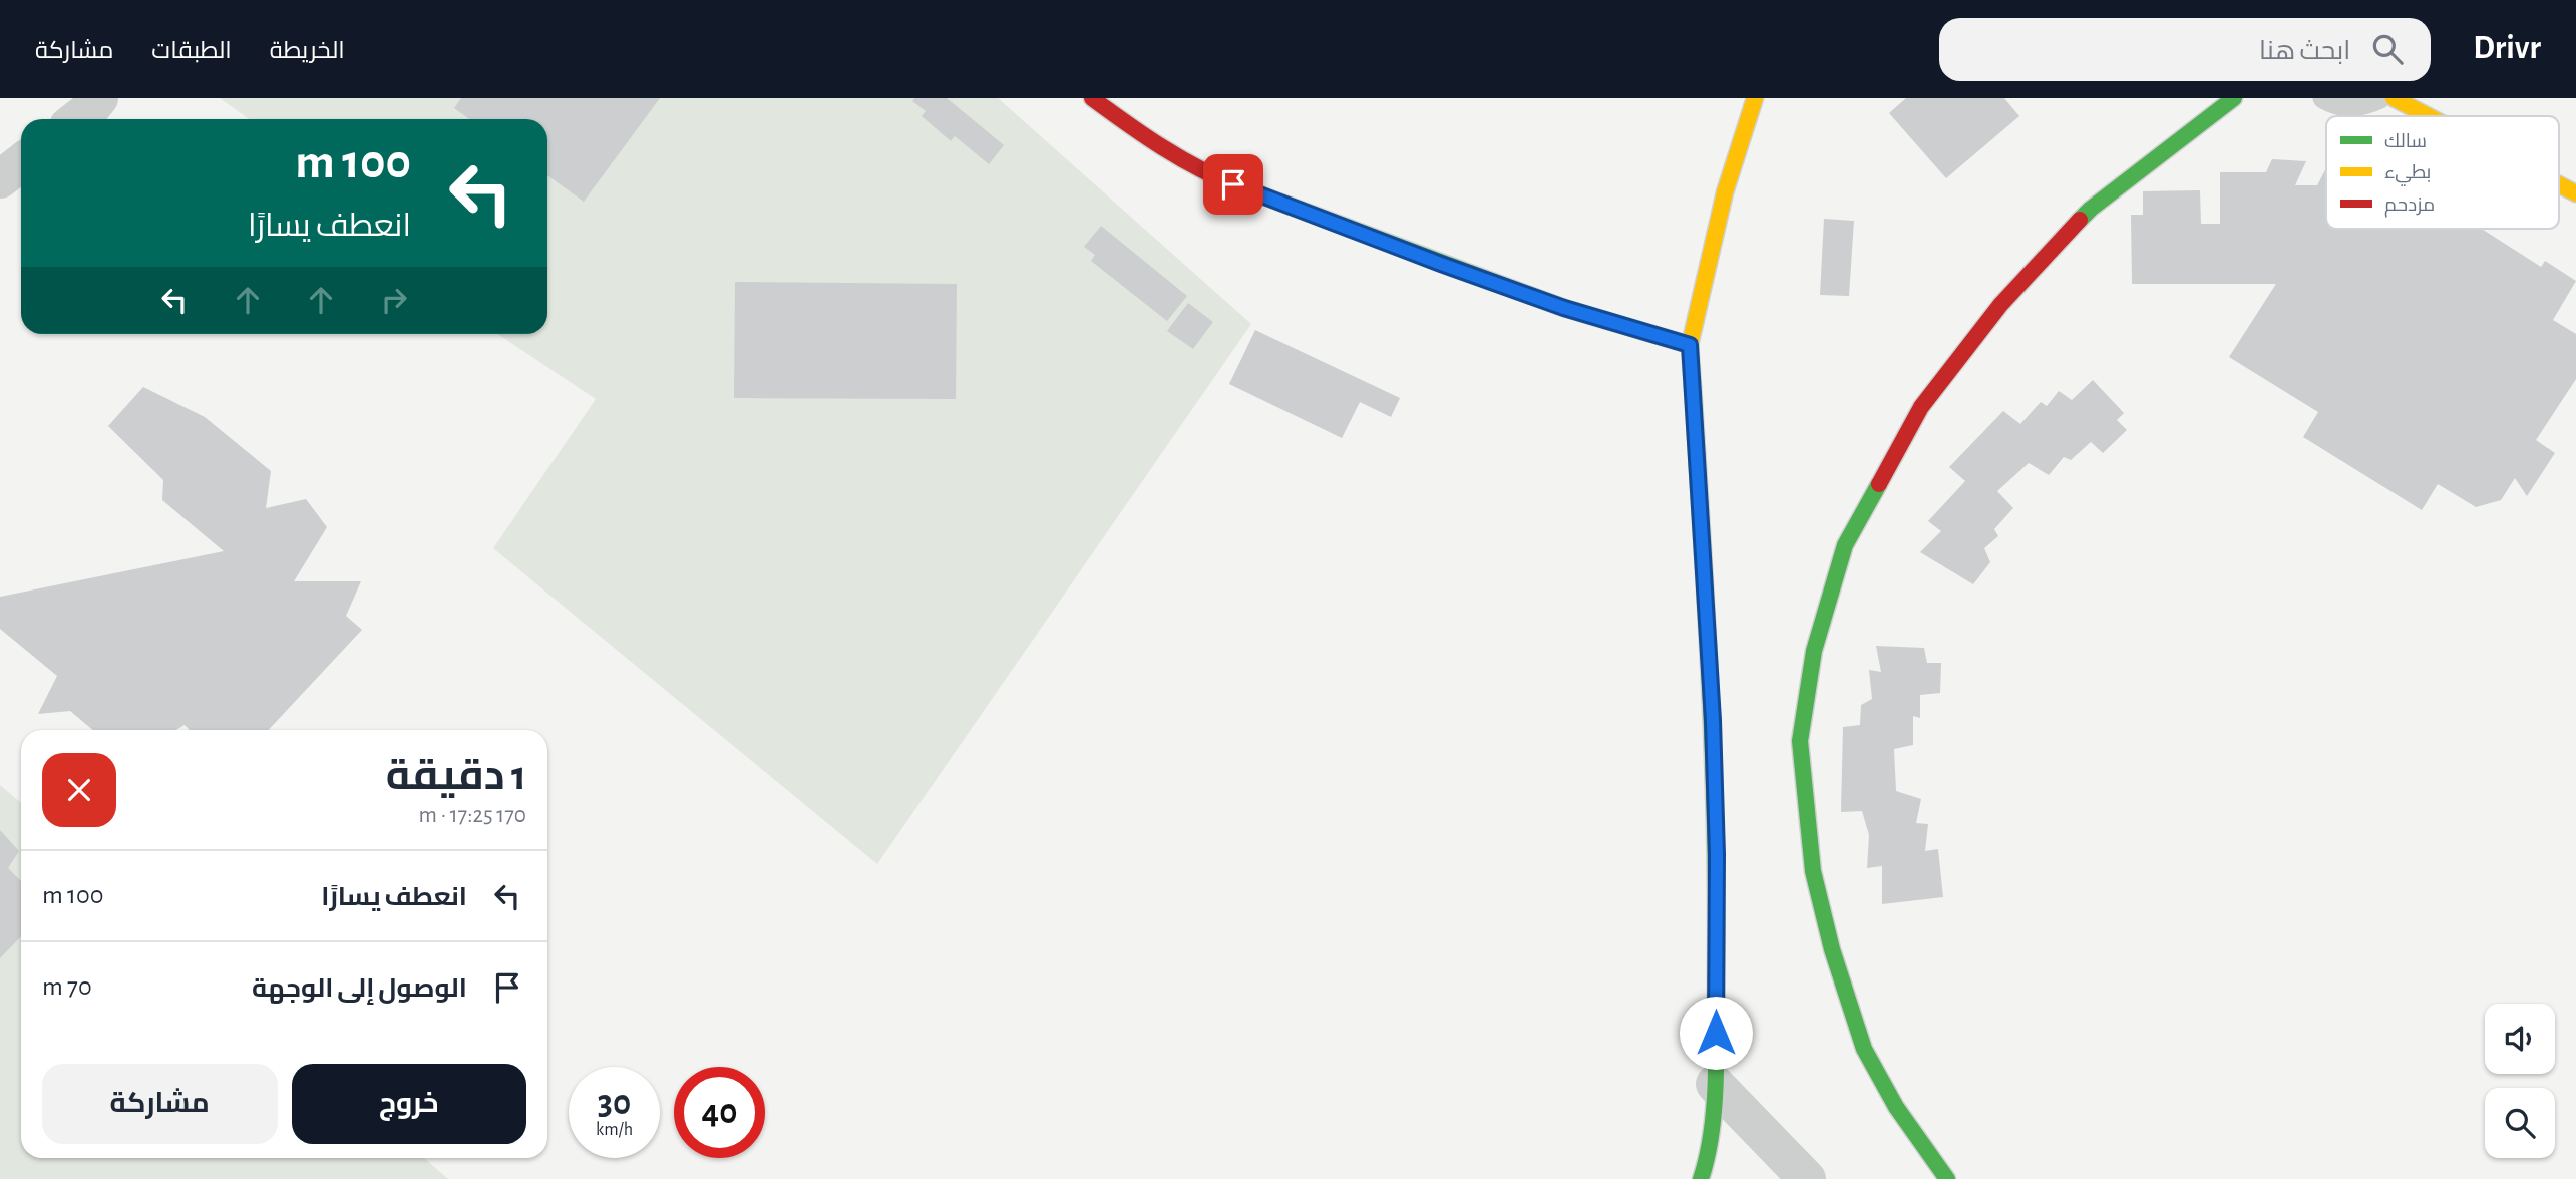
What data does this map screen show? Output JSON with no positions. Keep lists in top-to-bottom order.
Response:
{
  "legend": ["سالك", "بطيء", "مزدحم"],
  "page": {
    "header": "Drivr",
    "search": "ابحث هنا",
    "nav": ["الخريطة", "الطبقات", "مشاركة"],
    "turn": ["100 m", "انعطف يسارًا"],
    "heading": ["1 دقيقة", "170 m · 17:25"],
    "list": [
      {
        "name": "انعطف يسارًا",
        "value": "100 m"
      },
      {
        "name": "الوصول إلى الوجهة",
        "value": "70 m"
      }
    ],
    "buttons": ["خروج", "مشاركة"],
    "speed": "30 km/h",
    "limit": "40"
  }
}
